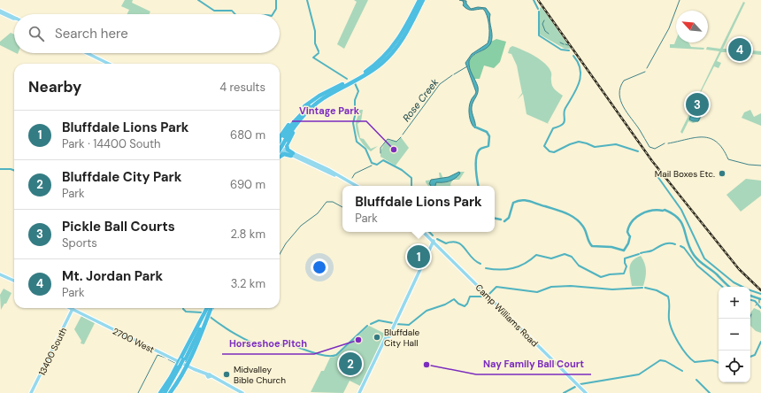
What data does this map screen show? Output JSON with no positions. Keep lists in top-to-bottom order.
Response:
{
  "streets": {
    "main road": ["Camp Williams Road", "2700 West", "13400 South"]
  },
  "crossings": [
    ["2700 West", "13400 South"]
  ],
  "water": ["Rose Creek"],
  "places": [
    "Vintage Park",
    "Mail Boxes Etc.",
    "Bluffdale City Hall",
    "Horseshoe Pitch",
    "Nay Family Ball Court",
    "Midvalley Bible Church"
  ],
  "north": "top left",
  "page": {
    "search": "Search here",
    "pins": [
      "4",
      "3",
      "1",
      "2"
    ],
    "heading": ["Nearby", "4 results"],
    "list": [
      {
        "mark": "1",
        "name": "Bluffdale Lions Park",
        "note": "Park · 14400 South",
        "value": "680 m"
      },
      {
        "mark": "2",
        "name": "Bluffdale City Park",
        "note": "Park",
        "value": "690 m"
      },
      {
        "mark": "3",
        "name": "Pickle Ball Courts",
        "note": "Sports",
        "value": "2.8 km"
      },
      {
        "mark": "4",
        "name": "Mt. Jordan Park",
        "note": "Park",
        "value": "3.2 km"
      }
    ],
    "popup": ["Bluffdale Lions Park", "Park"],
    "map_buttons": ["+", "−"]
  }
}
